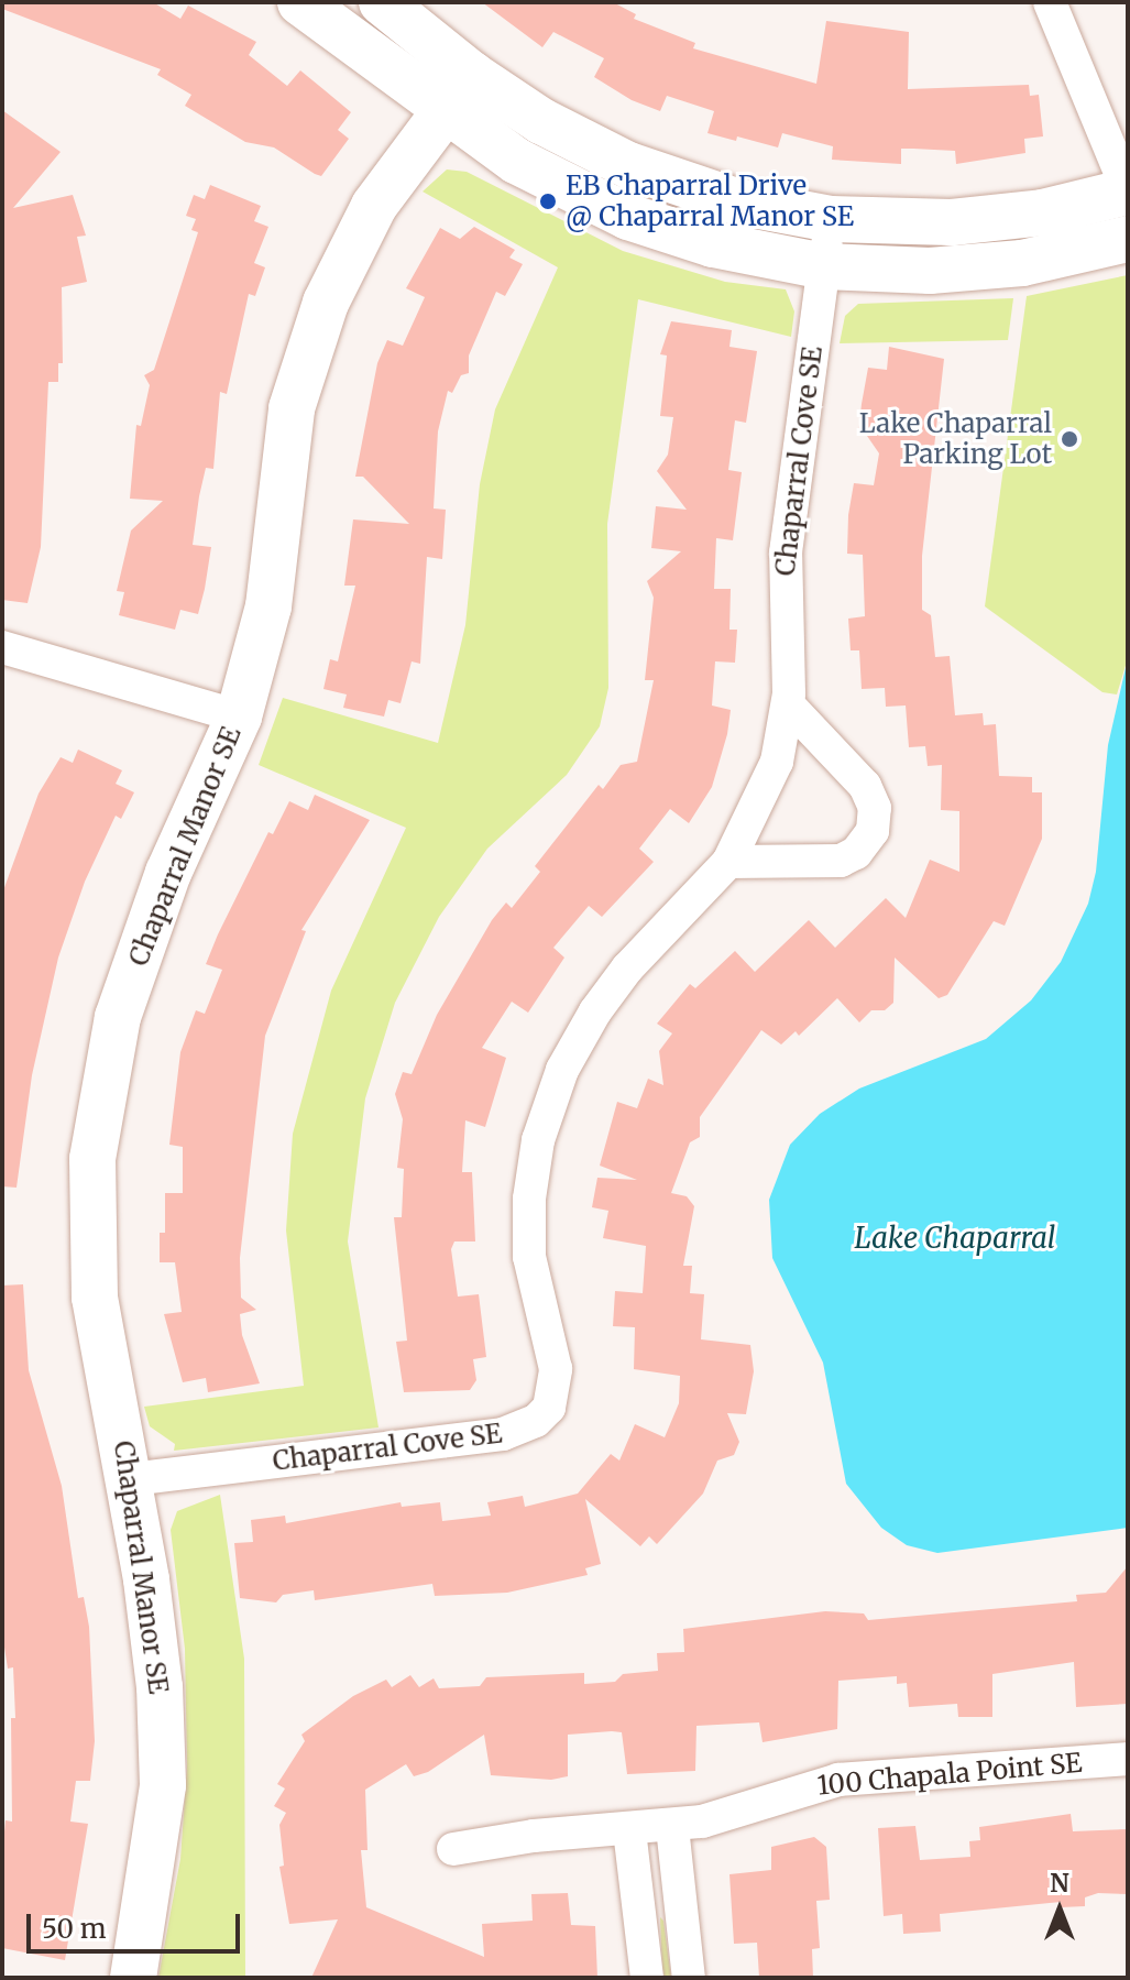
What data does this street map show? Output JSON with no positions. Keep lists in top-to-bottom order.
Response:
{
  "streets": {
    "street": ["Chaparral Cove SE", "Chaparral Manor SE", "100 Chapala Point SE"]
  },
  "crossings": [
    ["Chaparral Cove SE", "Chaparral Manor SE"]
  ],
  "water": ["Lake Chaparral"],
  "places": ["EB Chaparral Drive @ Chaparral Manor SE", "Lake Chaparral Parking Lot"],
  "scale_bar": "50 m",
  "north": "top"
}
